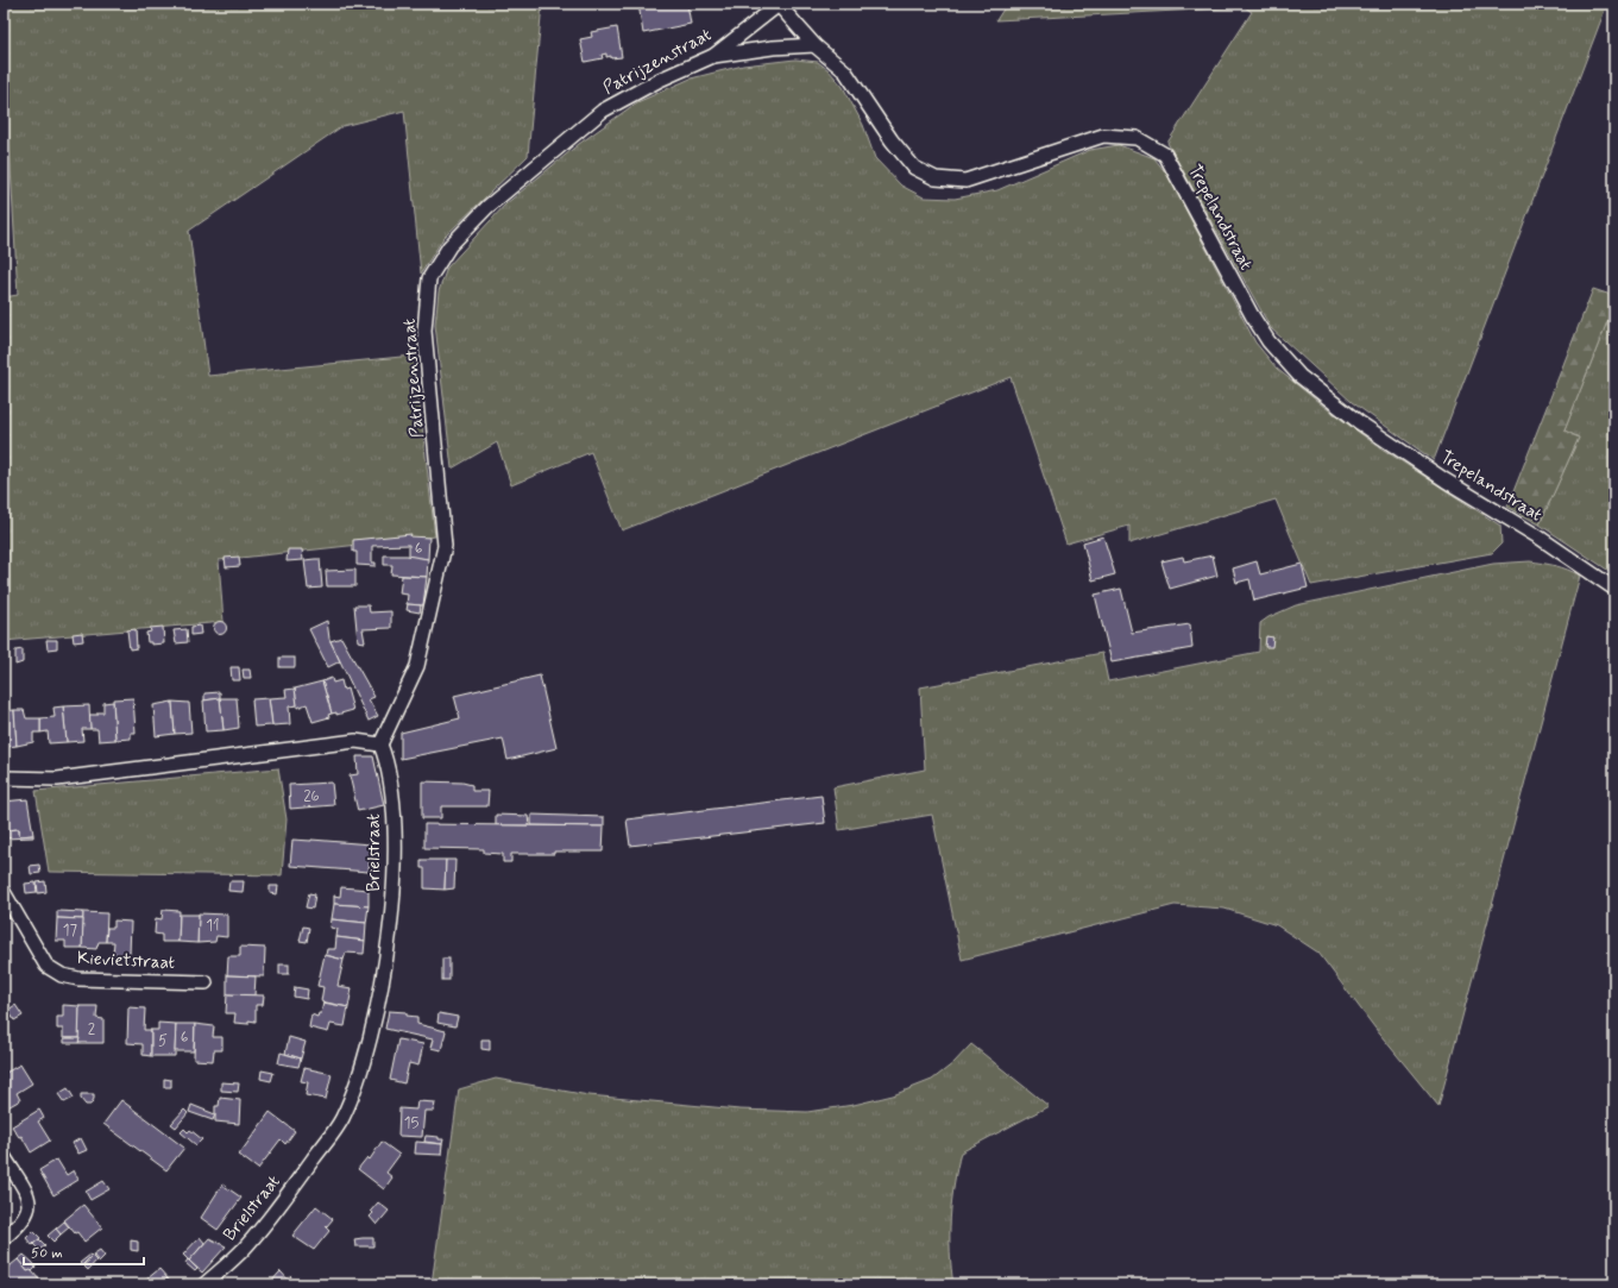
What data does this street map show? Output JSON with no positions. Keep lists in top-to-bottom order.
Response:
{
  "streets": {
    "street": [
      "Patrijzenstraat",
      "Trepelandstraat",
      "Brielstraat",
      "Kievietstraat"
    ]
  },
  "crossings": [
    ["Patrijzenstraat", "Trepelandstraat"],
    ["Patrijzenstraat", "Brielstraat"]
  ],
  "house_numbers": [
    "6",
    "26",
    "11",
    "17",
    "2",
    "6",
    "5",
    "15"
  ],
  "scale_bar": "50 m"
}
